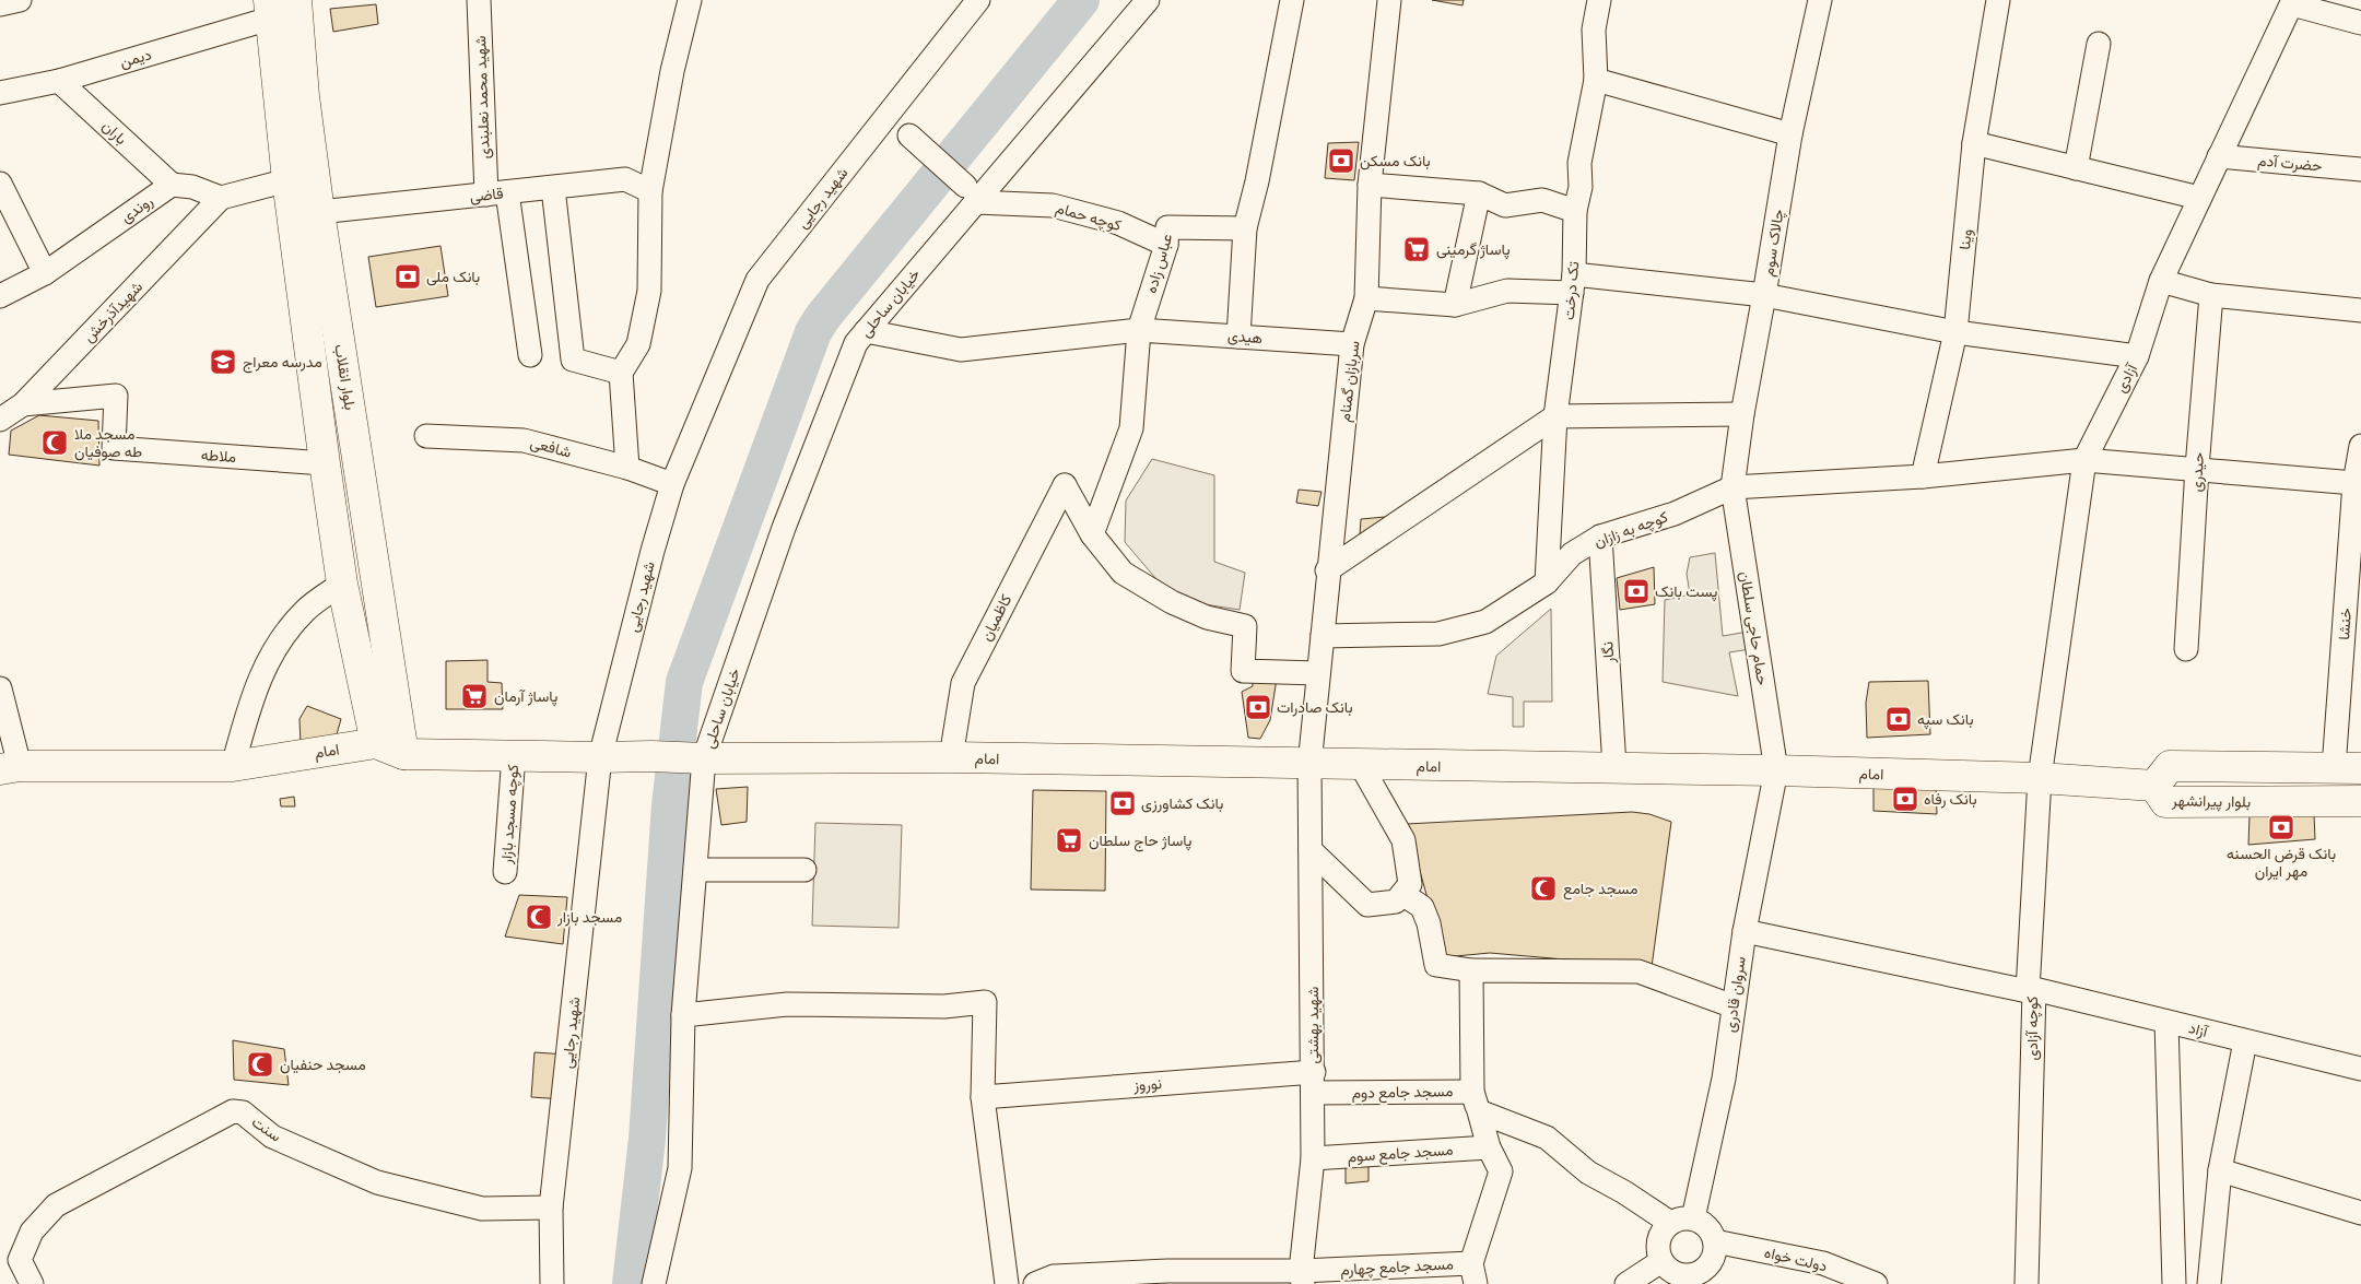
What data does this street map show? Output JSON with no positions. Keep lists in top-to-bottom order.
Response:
{
  "streets": {
    "main road": ["بلوار انقلاب", "امام", "بلوار پیرانشهر"],
    "street": [
      "دیمن",
      "شهید محمد نعلبندی",
      "باران",
      "حضرت آدم",
      "قاضی",
      "شهید رجایی",
      "روندی",
      "کوچه حمام",
      "وینا",
      "چالاک سوم",
      "عباس زاده",
      "تک درخت",
      "خیابان ساحلی",
      "شهیدآذرخش",
      "هیدی",
      "آزادی",
      "سربازان گمنام",
      "شافعی",
      "ملاطه",
      "حیدری",
      "کوچه به زازان",
      "کاظمیان",
      "خنشا",
      "حمام حاجی سلطان",
      "نگار",
      "کوچه مسجد بازار",
      "سروان قادری",
      "شهید بهشتی",
      "کوچه آزادی",
      "آزاد",
      "نوروز",
      "مسجد جامع دوم",
      "سنت",
      "مسجد جامع سوم",
      "دولت خواه",
      "مسجد جامع چهارم"
    ]
  },
  "crossings": [
    ["دیمن", "باران"],
    ["دیمن", "بلوار انقلاب"],
    ["شهید محمد نعلبندی", "قاضی"],
    ["باران", "روندی"],
    ["حضرت آدم", "آزادی"],
    ["قاضی", "بلوار انقلاب"],
    ["شهید رجایی", "شافعی"],
    ["شهید رجایی", "امام"],
    ["شهید رجایی", "سنت"],
    ["کوچه حمام", "عباس زاده"],
    ["کوچه حمام", "خیابان ساحلی"],
    ["چالاک سوم", "کوچه به زازان"],
    ["چالاک سوم", "حمام حاجی سلطان"],
    ["عباس زاده", "هیدی"],
    ["عباس زاده", "کاظمیان"],
    ["تک درخت", "کوچه به زازان"],
    ["خیابان ساحلی", "امام"],
    ["شهیدآذرخش", "ملاطه"],
    ["هیدی", "سربازان گمنام"],
    ["بلوار انقلاب", "ملاطه"],
    ["بلوار انقلاب", "امام"],
    ["آزادی", "امام"],
    ["آزادی", "کوچه آزادی"],
    ["سربازان گمنام", "کوچه به زازان"],
    ["سربازان گمنام", "امام"],
    ["سربازان گمنام", "شهید بهشتی"],
    ["کوچه به زازان", "حمام حاجی سلطان"],
    ["کوچه به زازان", "نگار"],
    ["کاظمیان", "امام"],
    ["خنشا", "بلوار پیرانشهر"],
    ["حمام حاجی سلطان", "امام"],
    ["حمام حاجی سلطان", "سروان قادری"],
    ["نگار", "امام"],
    ["امام", "بلوار پیرانشهر"],
    ["امام", "سروان قادری"],
    ["امام", "شهید بهشتی"],
    ["امام", "کوچه آزادی"],
    ["سروان قادری", "آزاد"],
    ["سروان قادری", "دولت خواه"],
    ["شهید بهشتی", "نوروز"],
    ["شهید بهشتی", "مسجد جامع دوم"],
    ["شهید بهشتی", "مسجد جامع سوم"],
    ["شهید بهشتی", "مسجد جامع چهارم"],
    ["کوچه آزادی", "آزاد"],
    ["نوروز", "مسجد جامع دوم"]
  ],
  "places": {
    "bank": [
      "بانک مسکن",
      "بانک ملی",
      "پست بانک",
      "بانک صادرات",
      "بانک سپه",
      "بانک رفاه",
      "بانک کشاورزی",
      "بانک قرض الحسنه مهر ایران"
    ],
    "supermarket": ["پاساژ گرمینی", "پاساژ آرمان", "پاساژ حاج سلطان"],
    "school or university": ["مدرسه معراج"],
    "mosque": [
      "مسجد ملا طه صوفیان",
      "مسجد جامع",
      "مسجد بازار",
      "مسجد حنفیان"
    ]
  }
}
